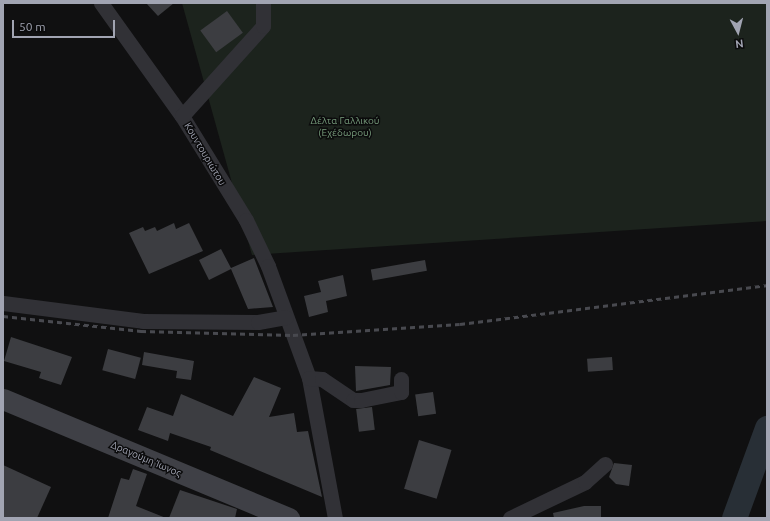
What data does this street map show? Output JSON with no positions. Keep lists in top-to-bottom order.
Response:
{
  "streets": {
    "main road": ["Δραγούμη Ίωνος"],
    "street": ["Κουντουριώτου"]
  },
  "parks": ["Δέλτα Γαλλικού (Εχέδωρου)"],
  "scale_bar": "50 m",
  "north": "bottom"
}
